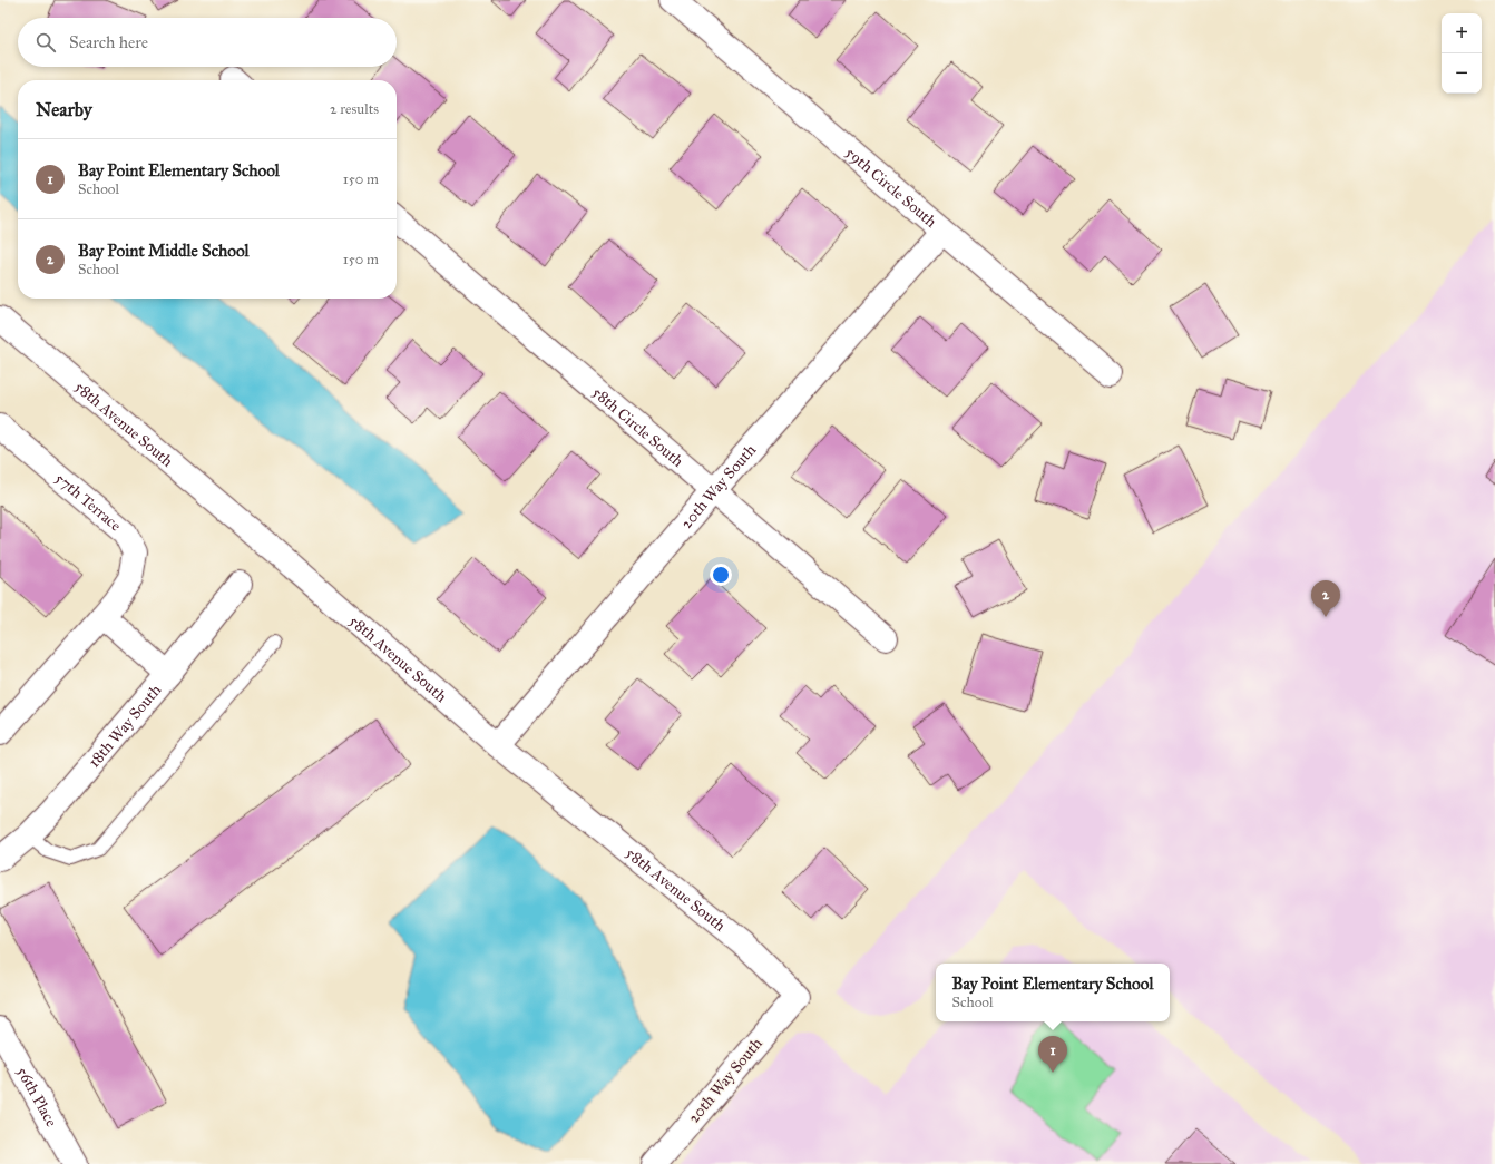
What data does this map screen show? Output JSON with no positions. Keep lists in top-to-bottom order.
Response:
{
  "streets": {
    "street": [
      "59th Circle South",
      "58th Avenue South",
      "58th Circle South",
      "20th Way South",
      "57th Terrace",
      "18th Way South",
      "56th Place"
    ]
  },
  "crossings": [
    ["59th Circle South", "20th Way South"],
    ["58th Avenue South", "20th Way South"],
    ["58th Circle South", "20th Way South"]
  ],
  "page": {
    "map_buttons": ["+", "−"],
    "search": "Search here",
    "heading": ["Nearby", "2 results"],
    "list": [
      {
        "mark": "1",
        "name": "Bay Point Elementary School",
        "note": "School",
        "value": "150 m"
      },
      {
        "mark": "2",
        "name": "Bay Point Middle School",
        "note": "School",
        "value": "150 m"
      }
    ],
    "pins": ["2", "1"],
    "popup": ["Bay Point Elementary School", "School"]
  }
}
